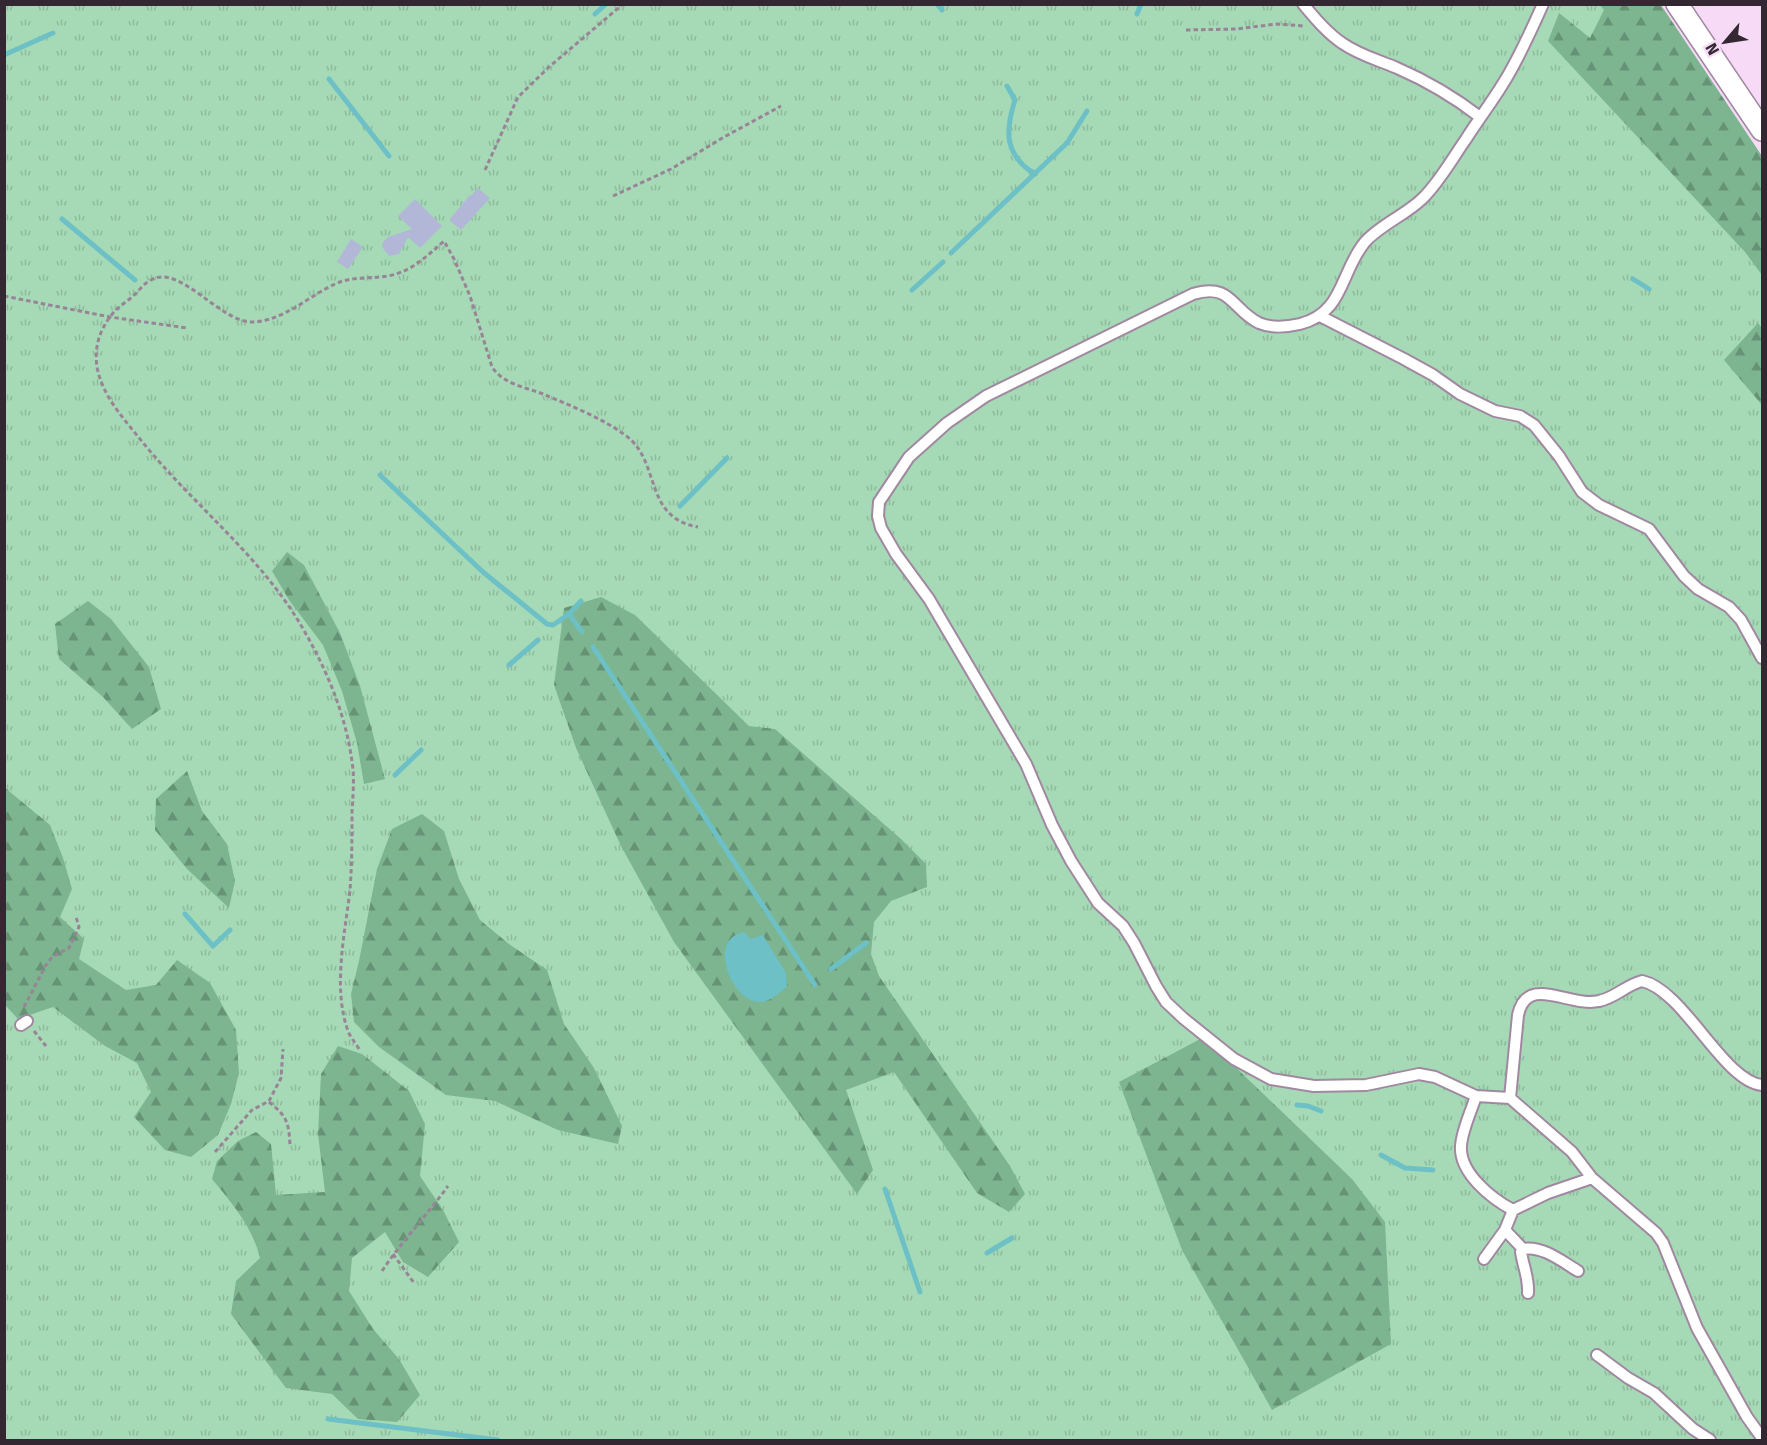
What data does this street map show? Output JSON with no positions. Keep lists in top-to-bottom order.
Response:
{
  "north": "bottom left"
}
